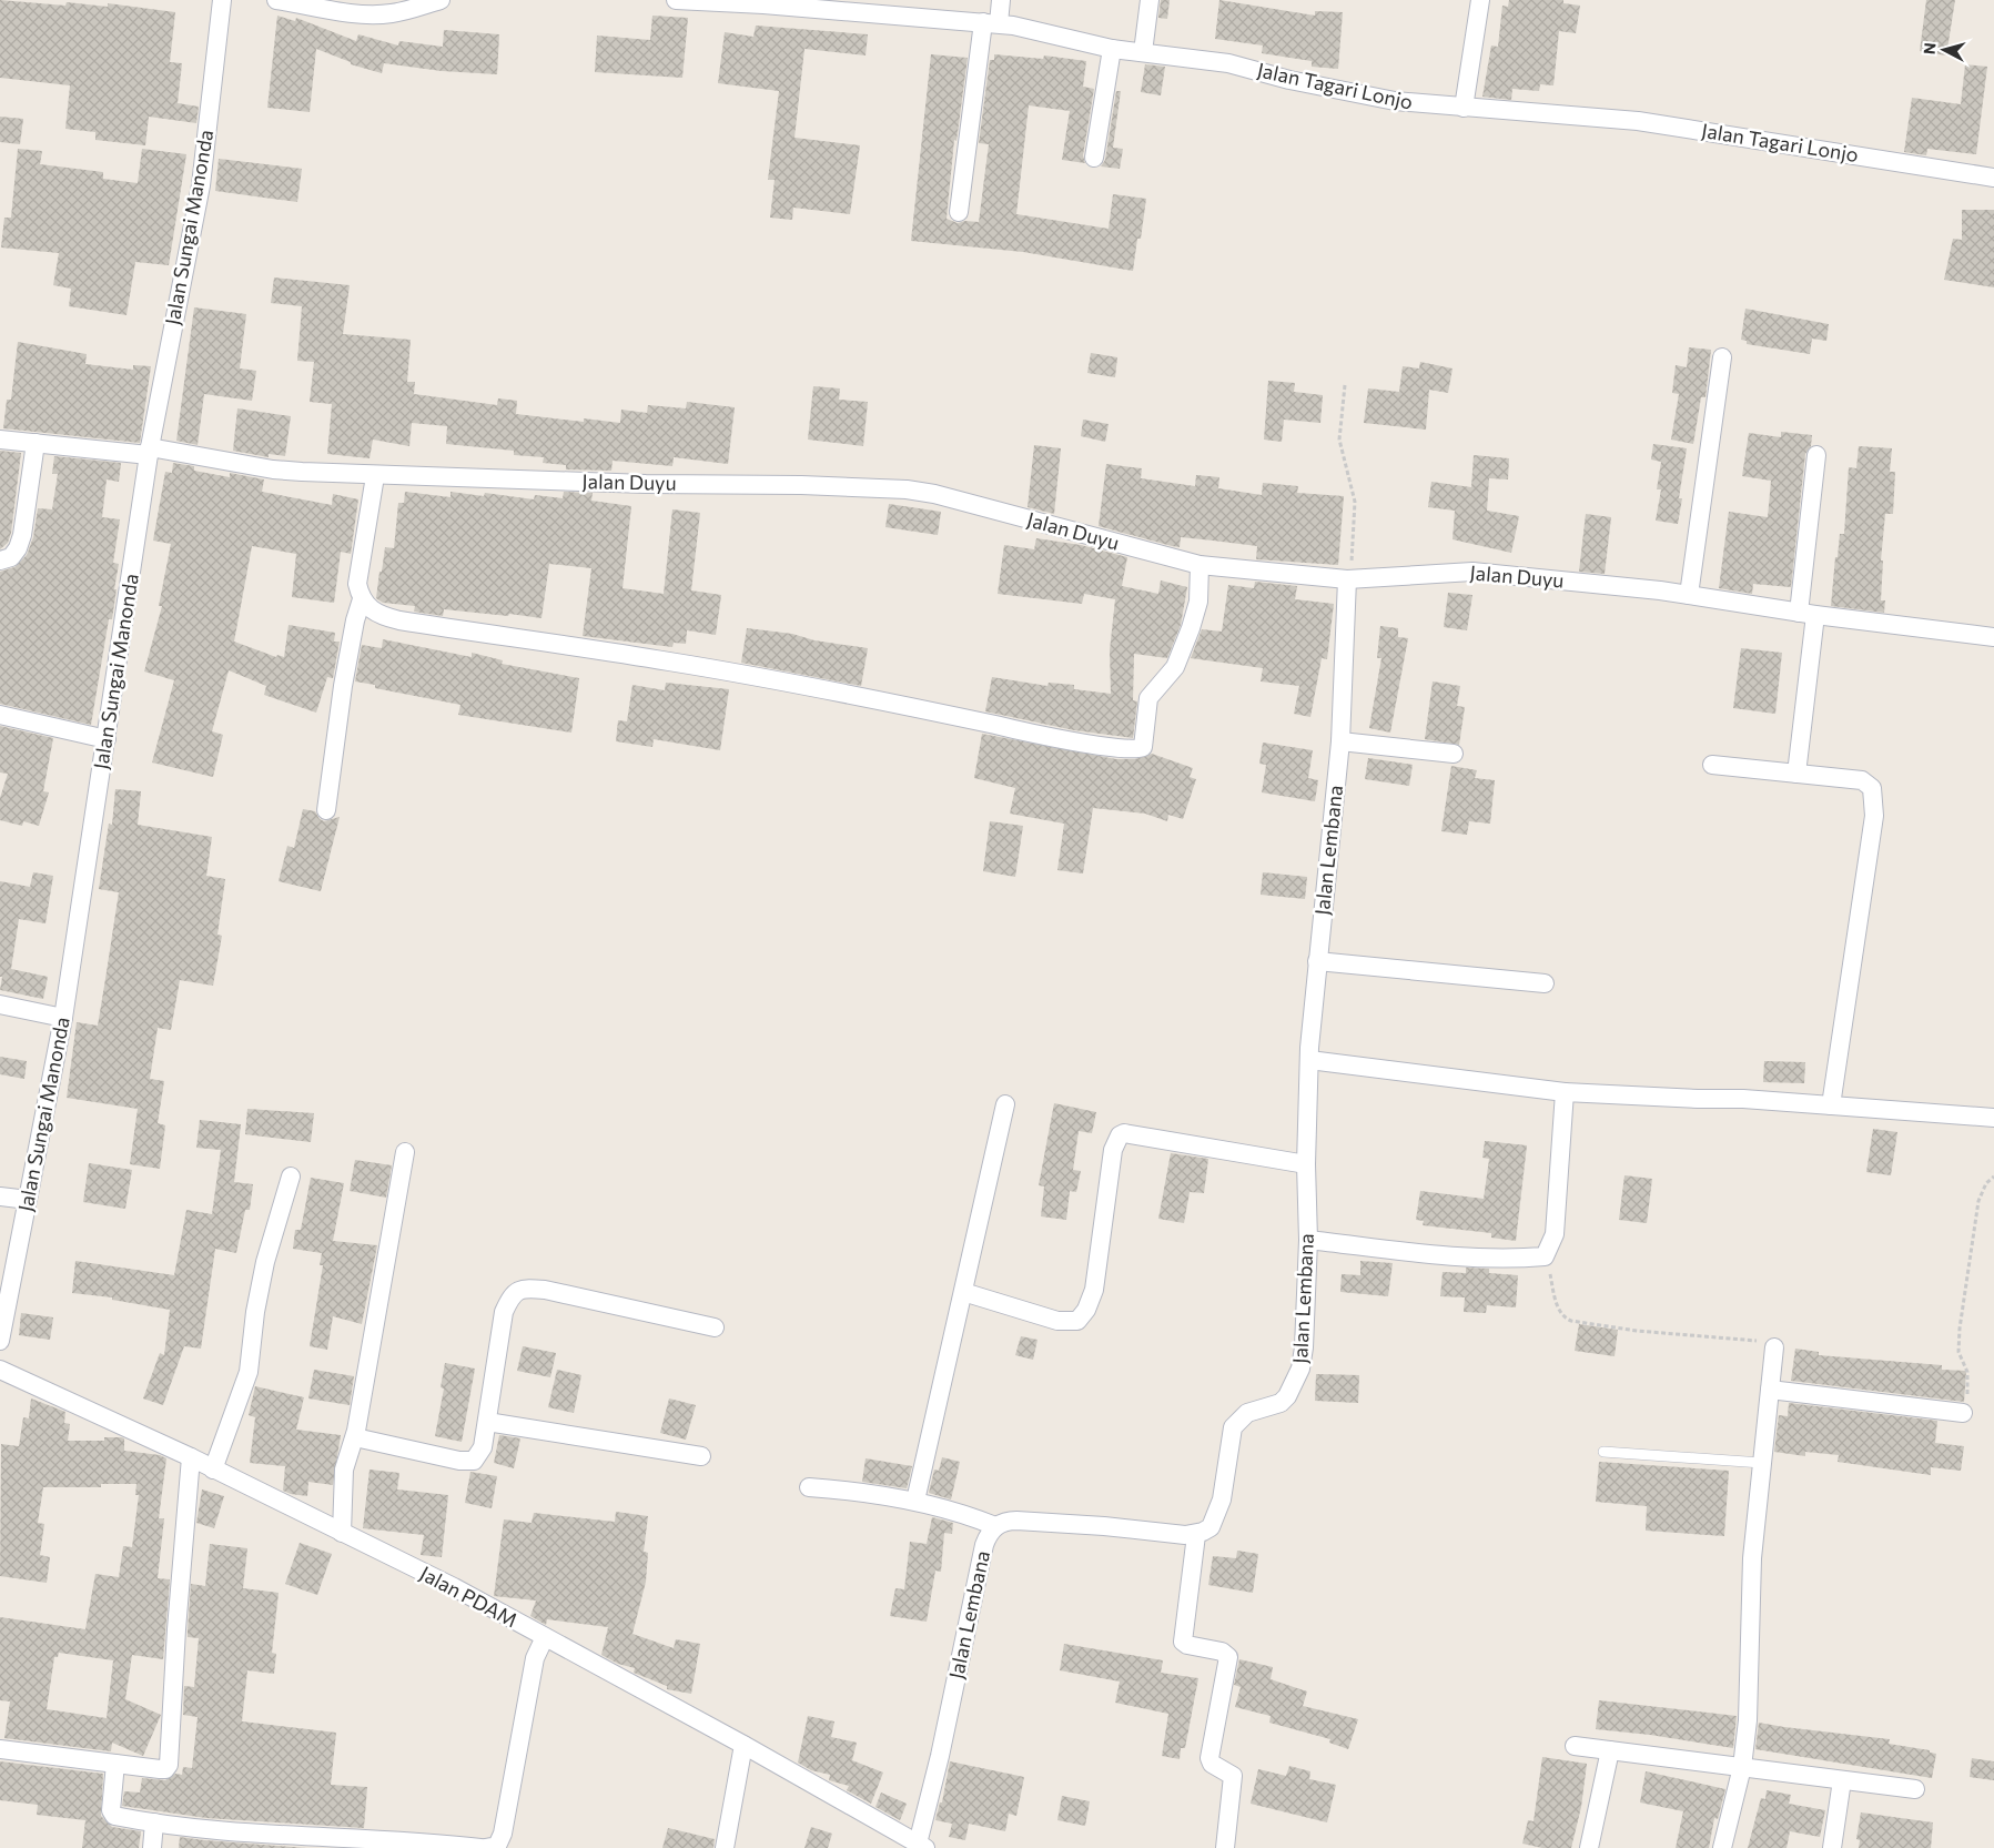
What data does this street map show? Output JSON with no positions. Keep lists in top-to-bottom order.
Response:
{
  "streets": {
    "street": [
      "Jalan Tagari Lonjo",
      "Jalan Sungai Manonda",
      "Jalan Duyu",
      "Jalan Lembana",
      "Jalan PDAM"
    ]
  },
  "crossings": [
    ["Jalan Sungai Manonda", "Jalan Duyu"],
    ["Jalan Duyu", "Jalan Lembana"],
    ["Jalan Lembana", "Jalan PDAM"]
  ],
  "north": "left"
}
